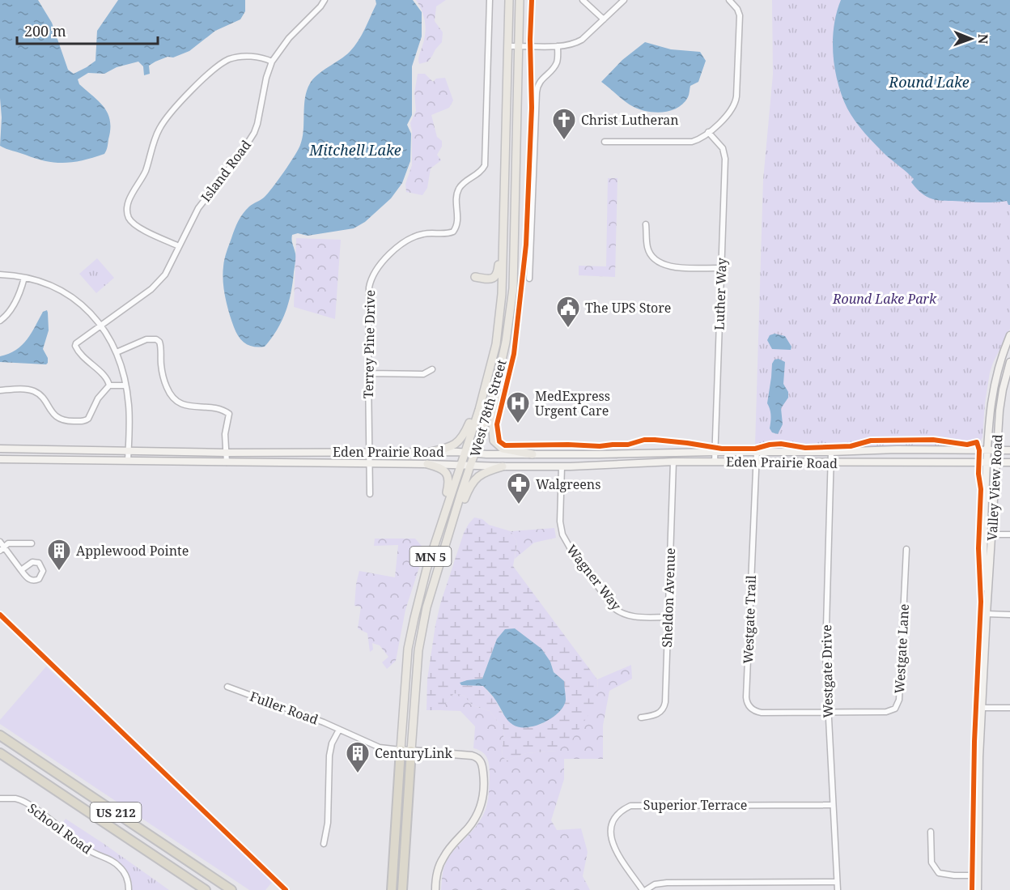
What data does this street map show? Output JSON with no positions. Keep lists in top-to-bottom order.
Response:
{
  "streets": {
    "highway": ["MN 5", "US 212"],
    "main road": ["West 78th Street", "Eden Prairie Road", "Valley View Road"],
    "street": [
      "Island Road",
      "Luther Way",
      "Terrey Pine Drive",
      "Wagner Way",
      "Sheldon Avenue",
      "Westgate Trail",
      "Westgate Lane",
      "Westgate Drive",
      "Fuller Road",
      "Superior Terrace",
      "School Road"
    ]
  },
  "crossings": [
    ["Luther Way", "Eden Prairie Road"],
    ["Terrey Pine Drive", "Eden Prairie Road"],
    ["West 78th Street", "Eden Prairie Road"],
    ["West 78th Street", "MN 5"],
    ["West 78th Street", "Fuller Road"],
    ["Eden Prairie Road", "Valley View Road"],
    ["Eden Prairie Road", "Wagner Way"],
    ["Eden Prairie Road", "Sheldon Avenue"],
    ["Eden Prairie Road", "Westgate Trail"],
    ["Eden Prairie Road", "Westgate Drive"],
    ["MN 5", "Fuller Road"],
    ["Wagner Way", "Sheldon Avenue"],
    ["Westgate Trail", "Westgate Lane"],
    ["Westgate Trail", "Westgate Drive"],
    ["Westgate Lane", "Westgate Drive"],
    ["Westgate Drive", "Superior Terrace"]
  ],
  "water": ["Round Lake", "Mitchell Lake"],
  "parks": ["Round Lake Park"],
  "places": {
    "church": ["Christ Lutheran"],
    "public building": ["The UPS Store"],
    "hospital": ["MedExpress Urgent Care"],
    "pharmacy": ["Walgreens"],
    "building": ["Applewood Pointe", "CenturyLink"]
  },
  "scale_bar": "200 m",
  "north": "right"
}
